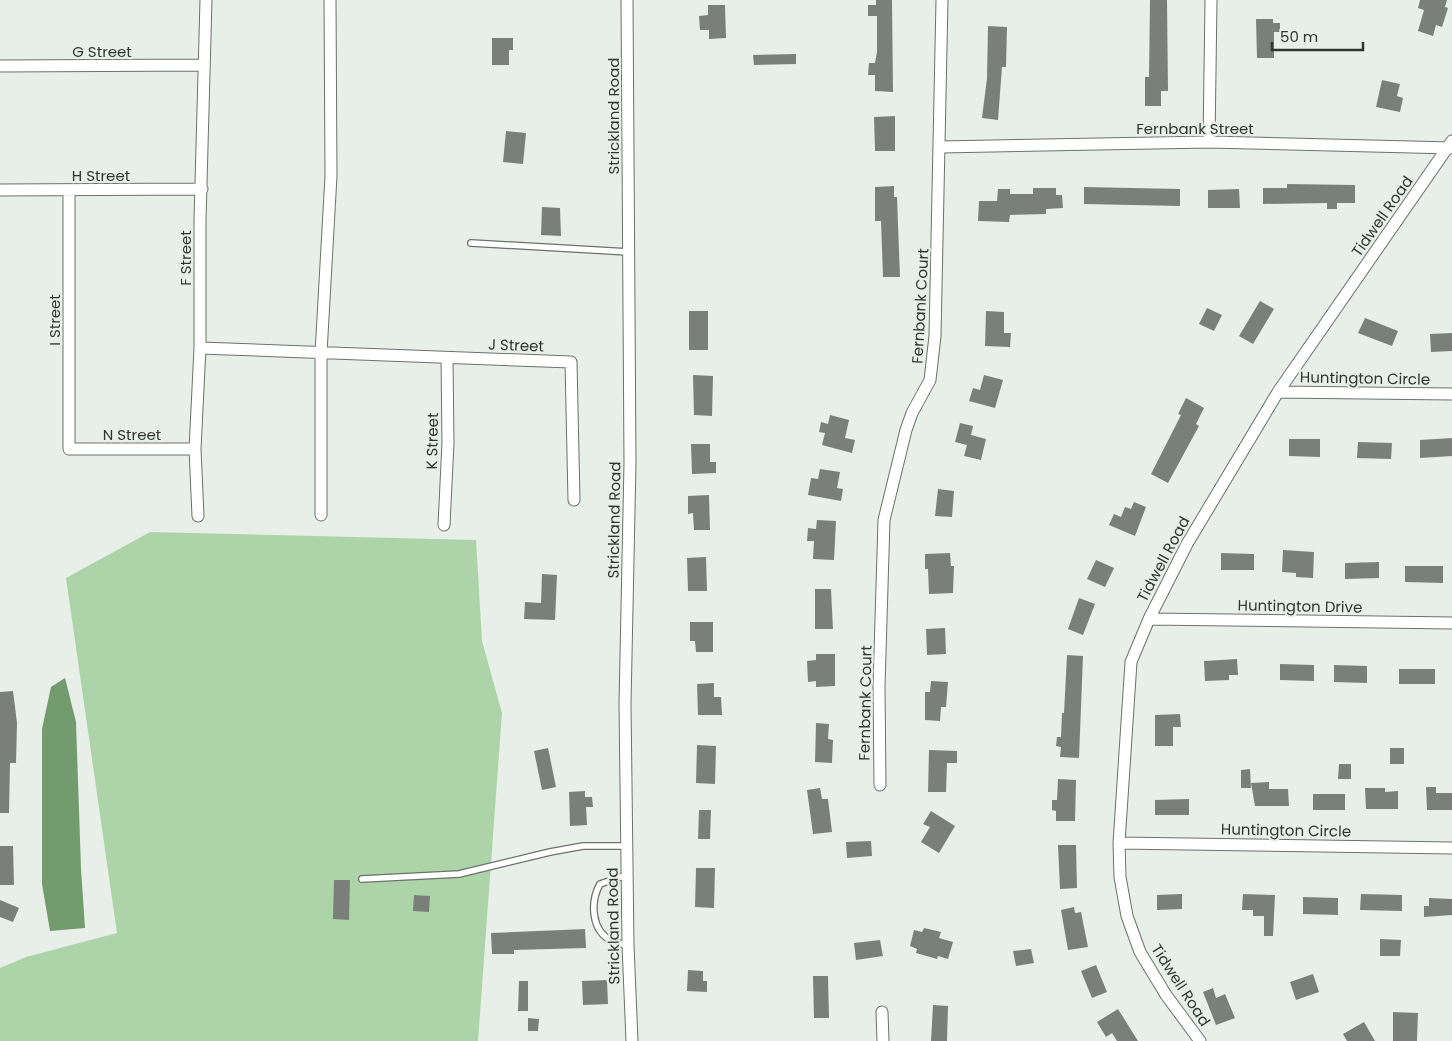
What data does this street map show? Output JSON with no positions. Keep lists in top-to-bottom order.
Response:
{
  "streets": {
    "street": [
      "G Street",
      "Strickland Road",
      "Fernbank Street",
      "H Street",
      "Tidwell Road",
      "F Street",
      "Fernbank Court",
      "I Street",
      "J Street",
      "Huntington Circle",
      "N Street",
      "K Street",
      "Huntington Drive"
    ]
  },
  "crossings": [
    ["G Street", "F Street"],
    ["Fernbank Street", "Tidwell Road"],
    ["Fernbank Street", "Fernbank Court"],
    ["H Street", "F Street"],
    ["H Street", "I Street"],
    ["Tidwell Road", "Huntington Circle"],
    ["Tidwell Road", "Huntington Drive"],
    ["F Street", "N Street"],
    ["I Street", "N Street"],
    ["J Street", "K Street"]
  ],
  "scale_bar": "50 m"
}
